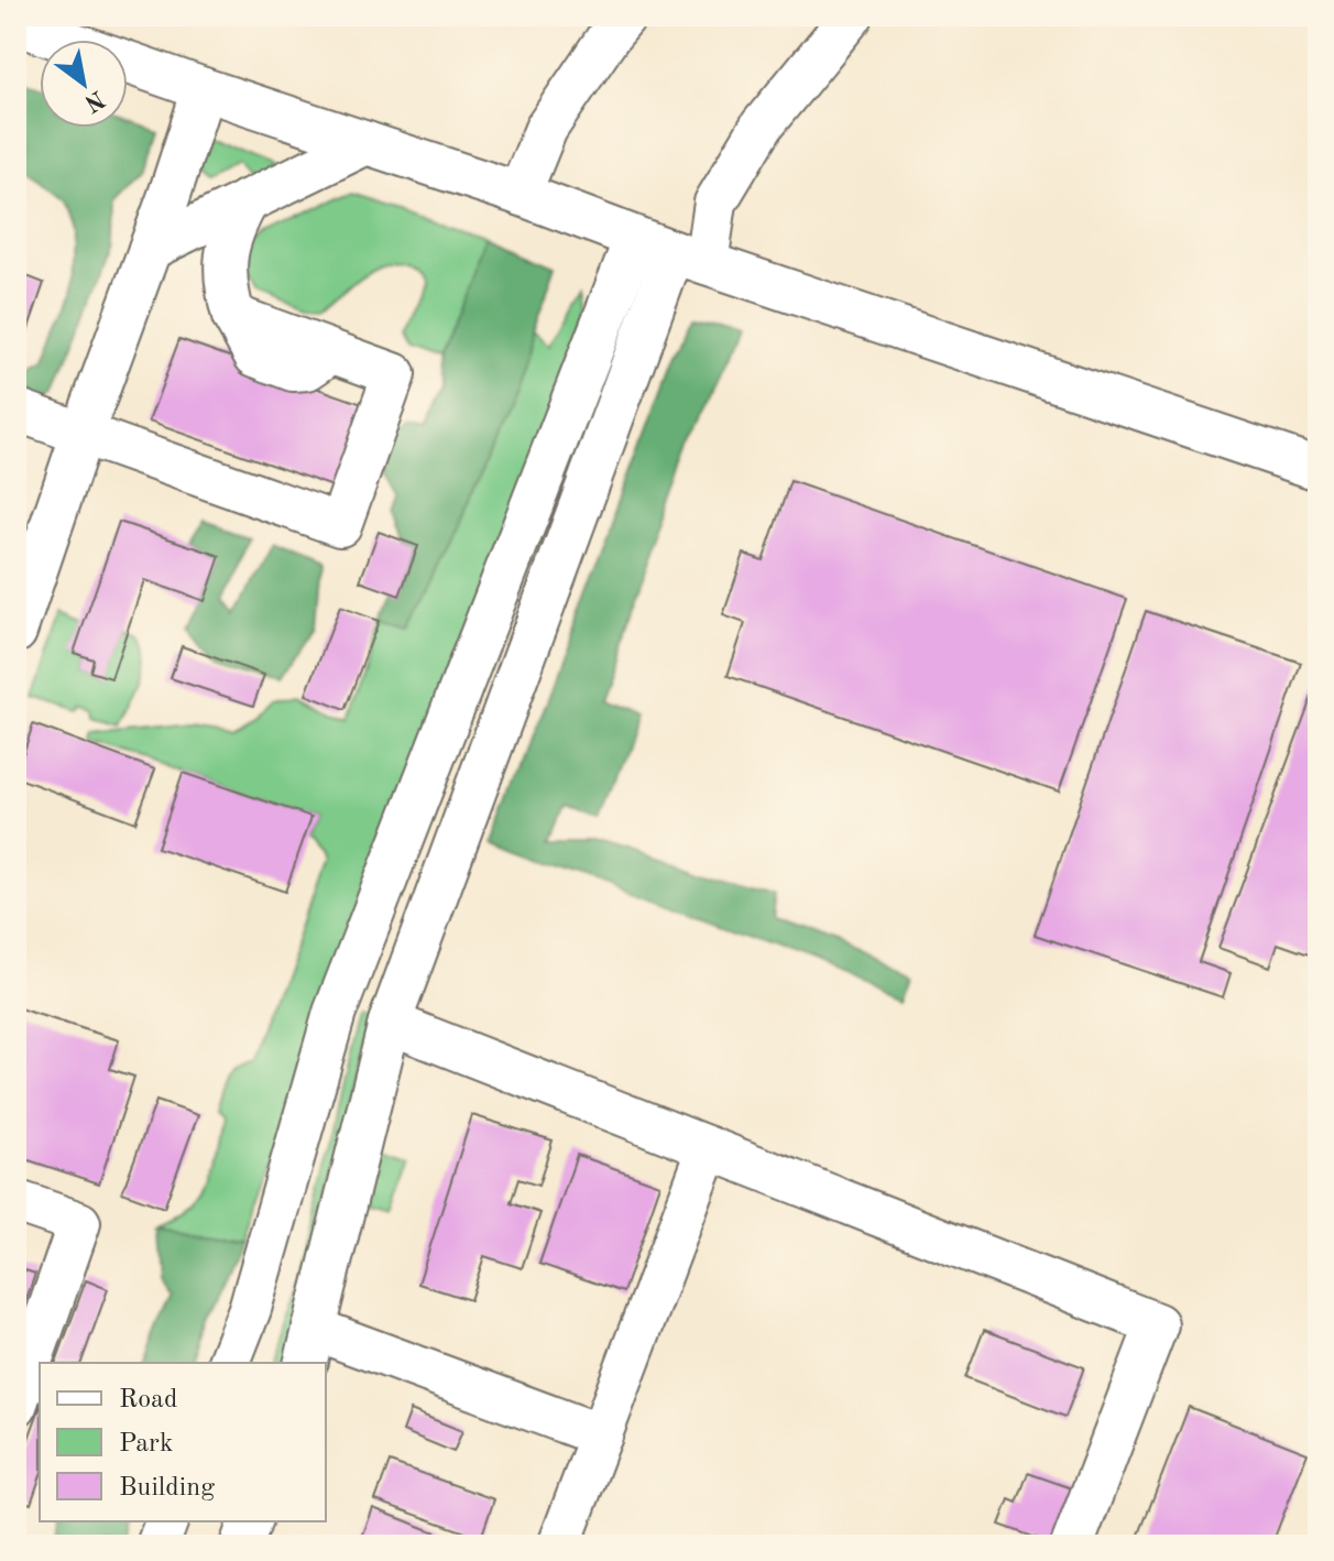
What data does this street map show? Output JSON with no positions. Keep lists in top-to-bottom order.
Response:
{
  "legend": ["Road", "Park", "Building"],
  "north": "bottom right"
}
